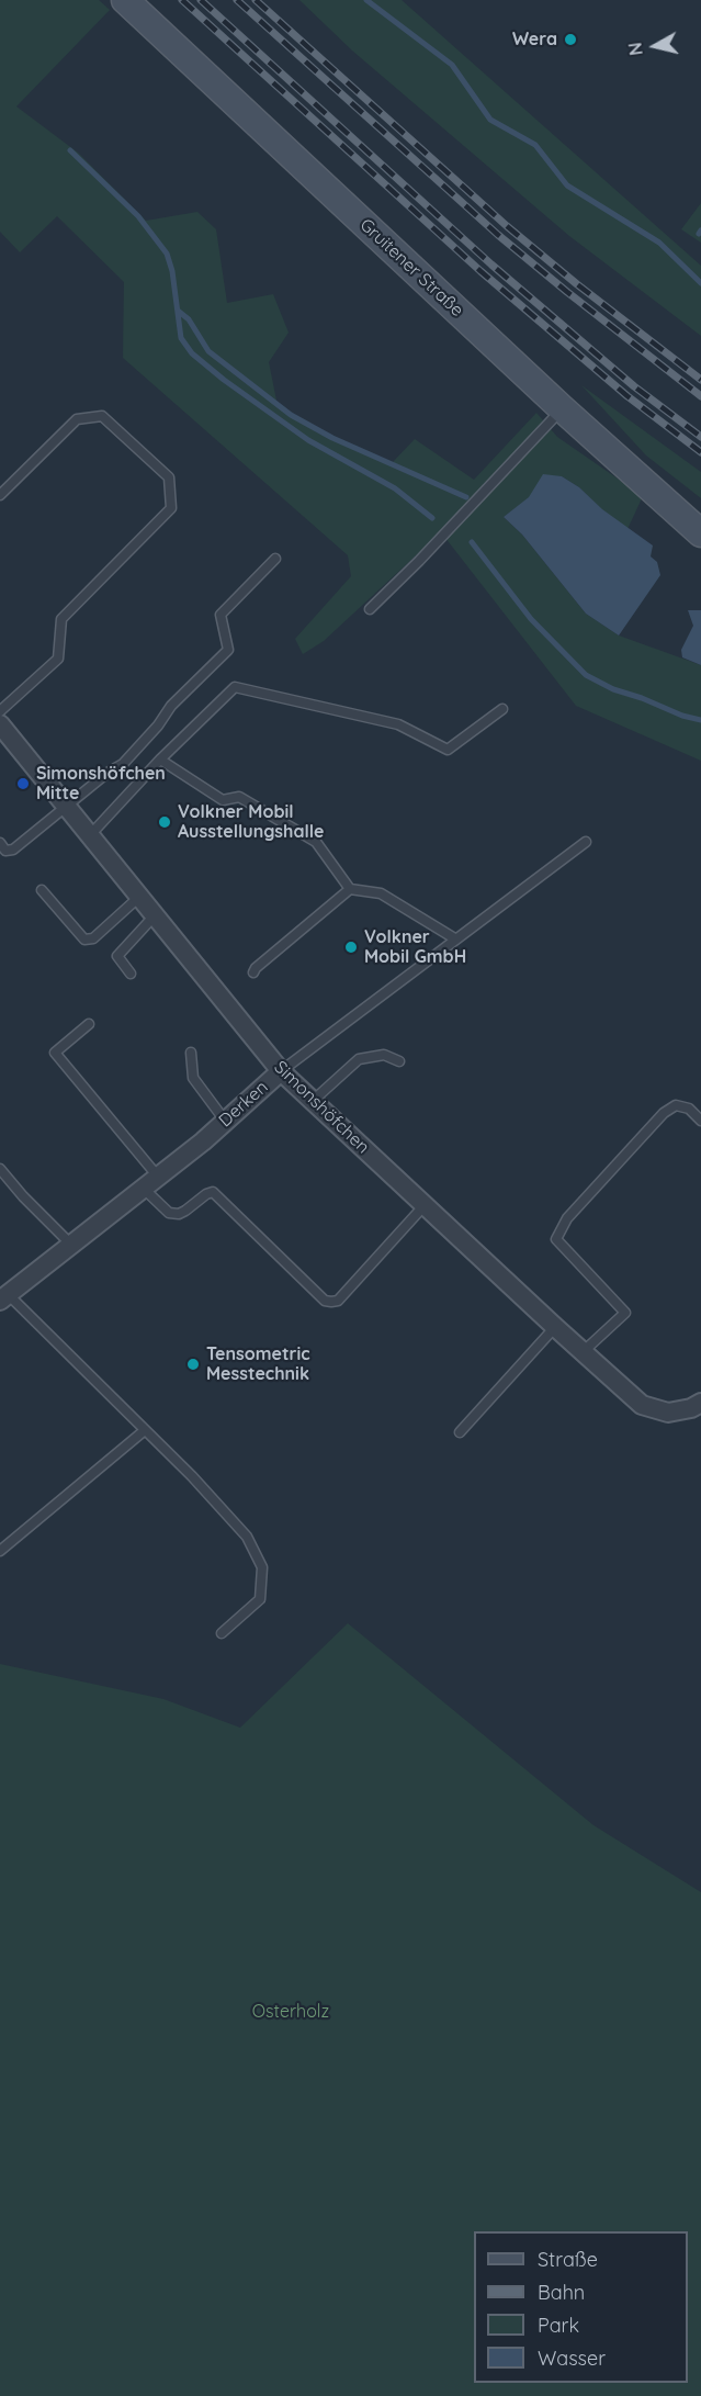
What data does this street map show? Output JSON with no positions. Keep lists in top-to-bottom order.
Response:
{
  "streets": {
    "street": ["Gruitener Straße", "Derken", "Simonshöfchen"]
  },
  "crossings": [
    ["Derken", "Simonshöfchen"]
  ],
  "parks": ["Osterholz"],
  "places": [
    "Wera",
    "Simonshöfchen Mitte",
    "Volkner Mobil Ausstellungshalle",
    "Volkner Mobil GmbH",
    "Tensometric Messtechnik"
  ],
  "legend": [
    "Straße",
    "Bahn",
    "Park",
    "Wasser"
  ],
  "north": "left"
}
